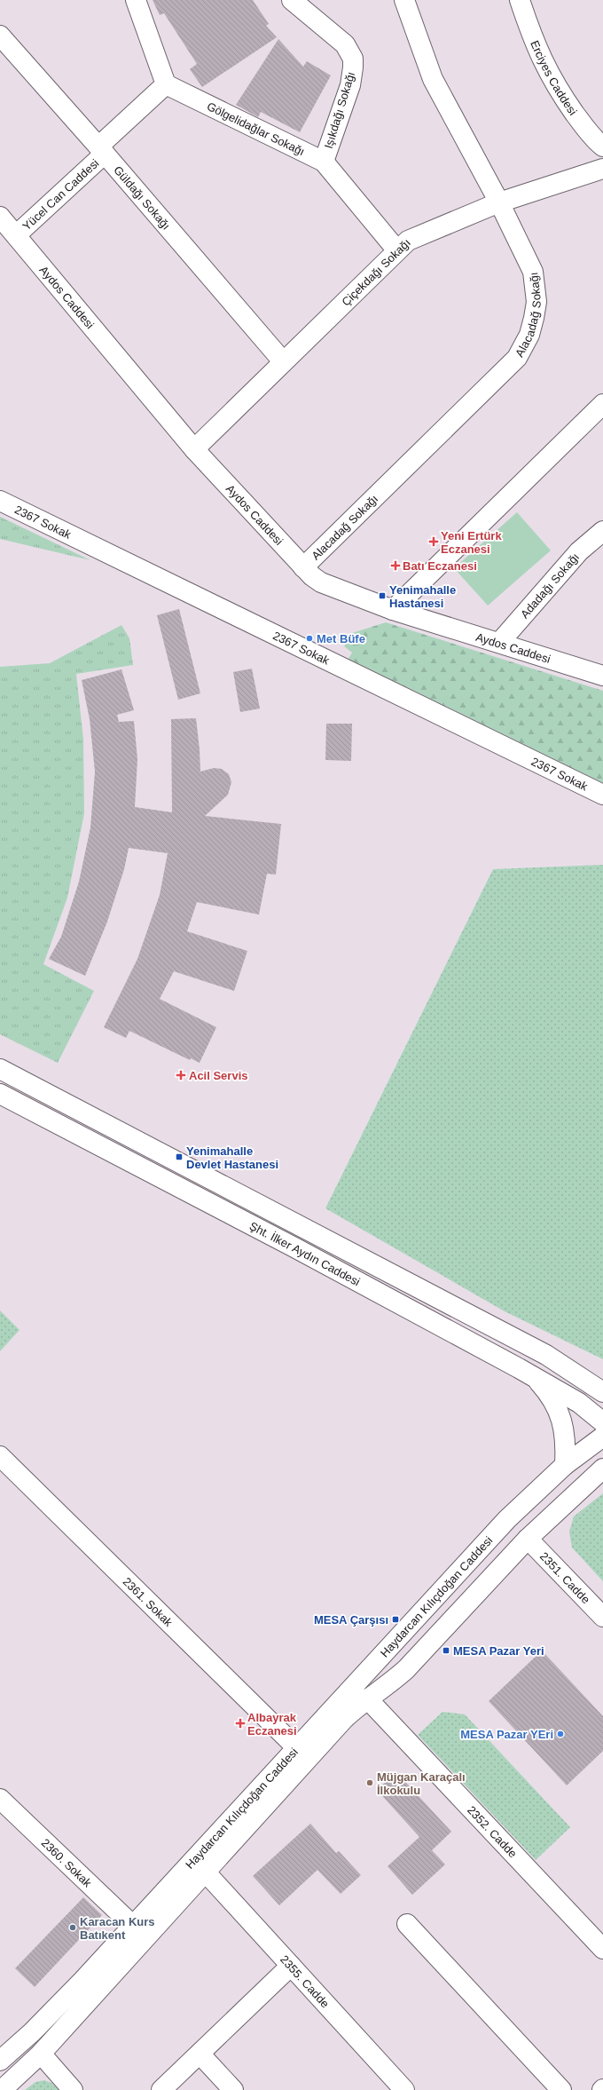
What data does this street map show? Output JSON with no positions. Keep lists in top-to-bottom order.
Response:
{
  "streets": {
    "street": [
      "Erciyes Caddesi",
      "Işıkdağı Sokağı",
      "Gölgelidağlar Sokağı",
      "Yücel Can Caddesi",
      "Güldağı Sokağı",
      "Çiçekdağı Sokağı",
      "Aydos Caddesi",
      "Alacadağ Sokağı",
      "2367 Sokak",
      "Adadağı Sokağı",
      "Şht. İlker Aydın Caddesi",
      "2351. Cadde",
      "Haydarcan Kılıçdoğan Caddesi",
      "2361. Sokak",
      "2352. Cadde",
      "2360. Sokak",
      "2355. Cadde"
    ]
  },
  "crossings": [
    ["Işıkdağı Sokağı", "Gölgelidağlar Sokağı"],
    ["Gölgelidağlar Sokağı", "Yücel Can Caddesi"],
    ["Gölgelidağlar Sokağı", "Çiçekdağı Sokağı"],
    ["Yücel Can Caddesi", "Güldağı Sokağı"],
    ["Yücel Can Caddesi", "Aydos Caddesi"],
    ["Güldağı Sokağı", "Çiçekdağı Sokağı"],
    ["Çiçekdağı Sokağı", "Aydos Caddesi"],
    ["Çiçekdağı Sokağı", "Alacadağ Sokağı"],
    ["Aydos Caddesi", "Alacadağ Sokağı"],
    ["Aydos Caddesi", "Adadağı Sokağı"],
    ["2351. Cadde", "Haydarcan Kılıçdoğan Caddesi"],
    ["Haydarcan Kılıçdoğan Caddesi", "2361. Sokak"],
    ["Haydarcan Kılıçdoğan Caddesi", "2352. Cadde"],
    ["Haydarcan Kılıçdoğan Caddesi", "2360. Sokak"],
    ["Haydarcan Kılıçdoğan Caddesi", "2355. Cadde"]
  ],
  "places": {
    "health": [
      "Yeni Ertürk Eczanesi",
      "Batı Eczanesi",
      "Acil Servis",
      "Albayrak Eczanesi"
    ],
    "transit": [
      "Yenimahalle Hastanesi",
      "Yenimahalle Devlet Hastanesi",
      "MESA Çarşısı",
      "MESA Pazar Yeri"
    ],
    "other": [
      "Met Büfe",
      "MESA Pazar YEri",
      "Müjgan Karaçalı İlkokulu",
      "Karacan Kurs Batıkent"
    ]
  }
}
